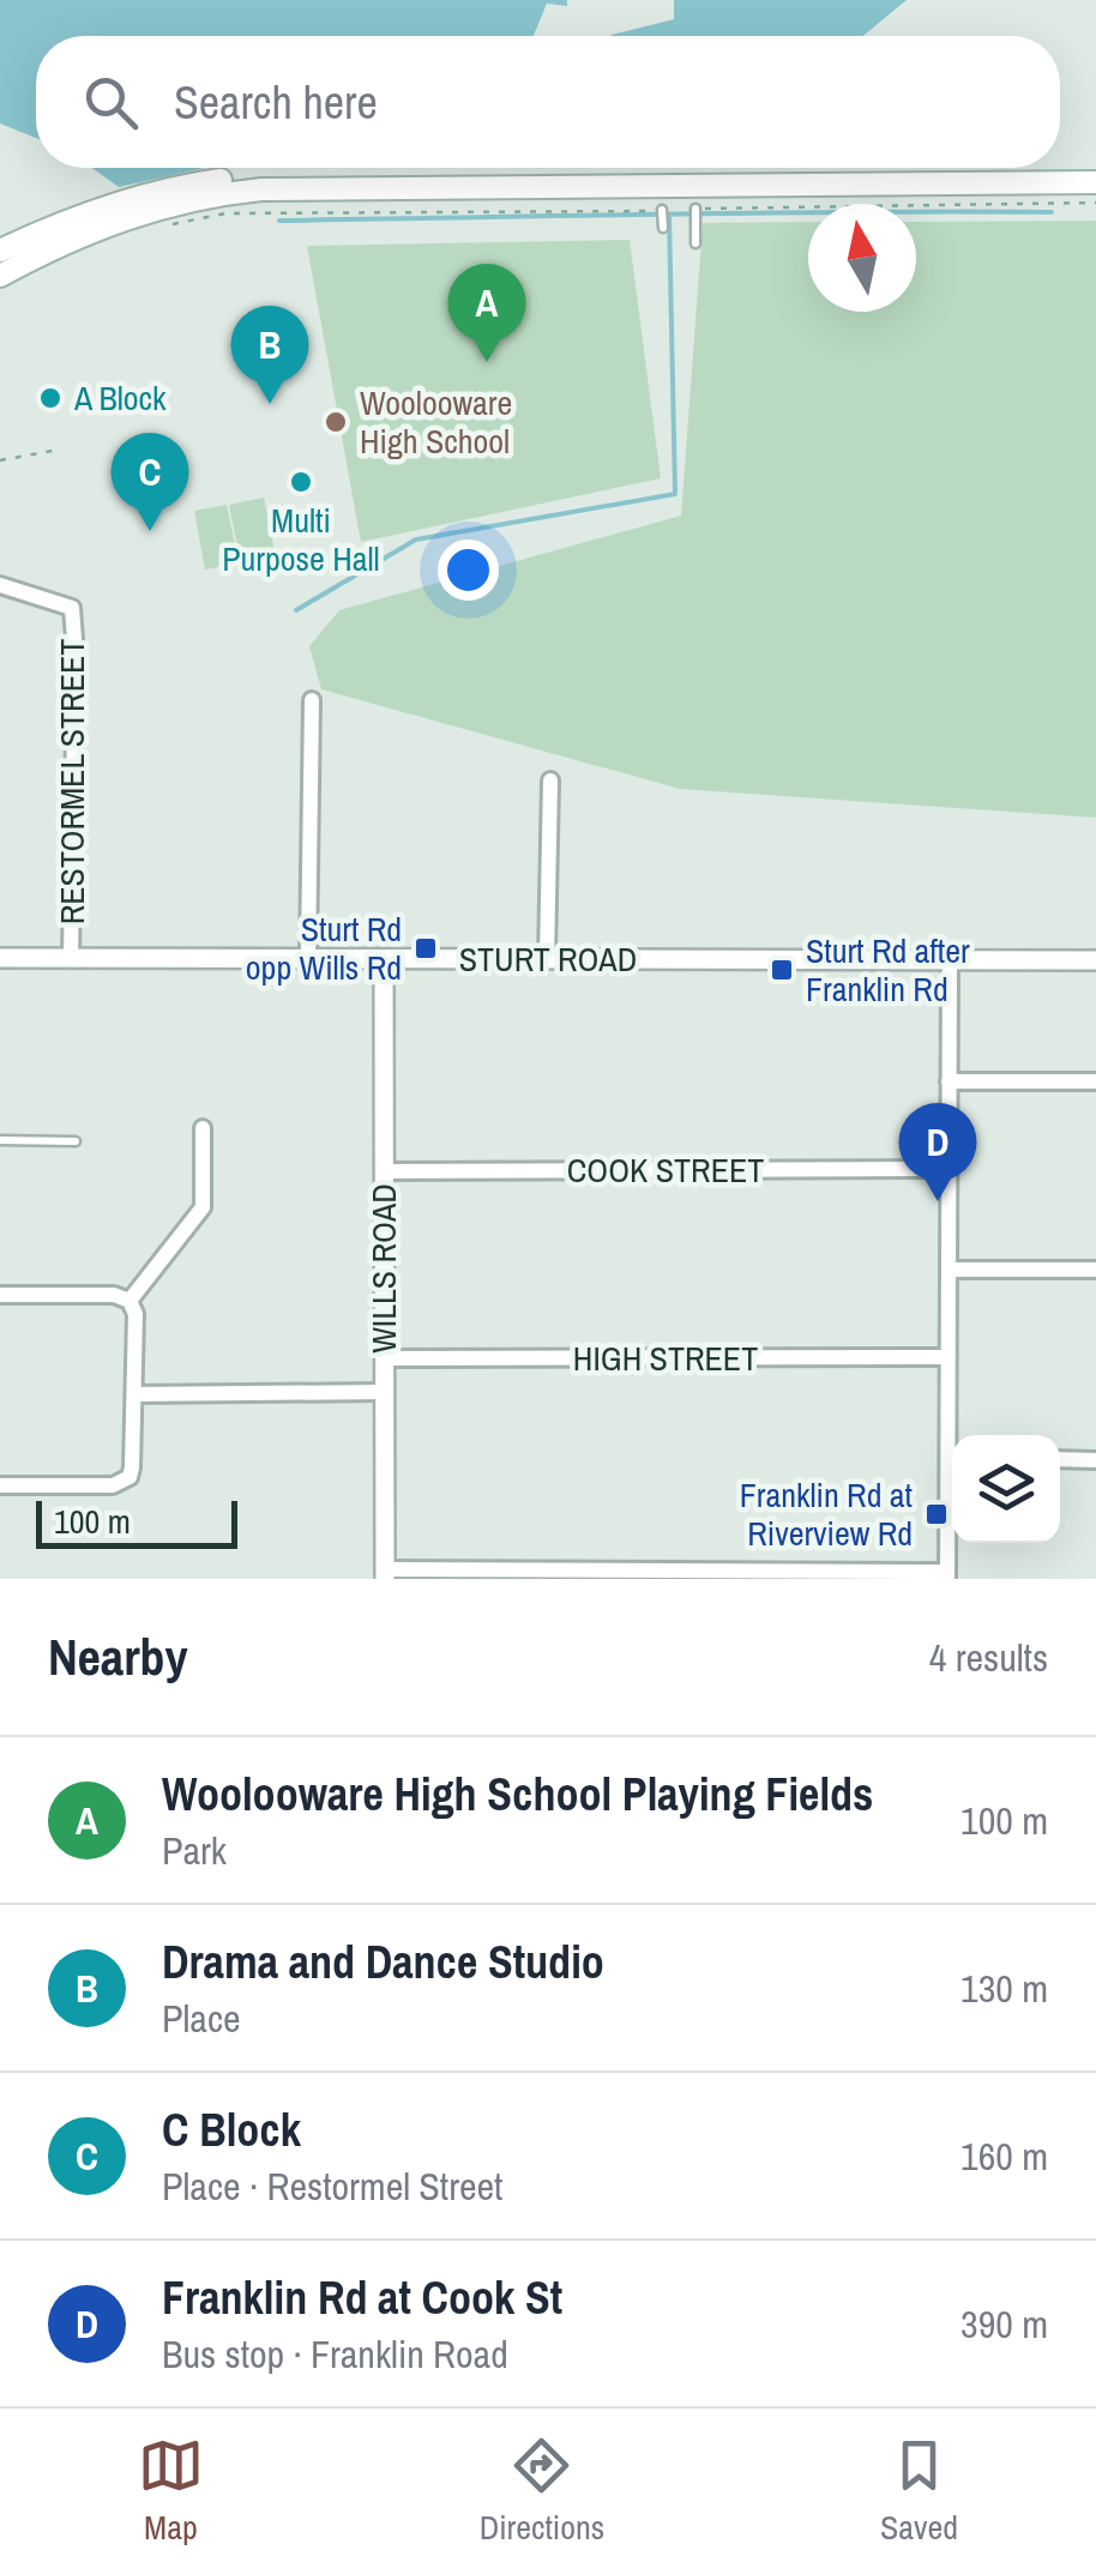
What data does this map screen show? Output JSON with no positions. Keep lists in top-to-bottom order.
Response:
{
  "streets": {
    "street": [
      "RESTORMEL STREET",
      "STURT ROAD",
      "COOK STREET",
      "WILLS ROAD",
      "HIGH STREET"
    ]
  },
  "crossings": [
    ["RESTORMEL STREET", "STURT ROAD"],
    ["STURT ROAD", "WILLS ROAD"],
    ["COOK STREET", "WILLS ROAD"],
    ["WILLS ROAD", "HIGH STREET"]
  ],
  "places": {
    "other": ["A Block", "Woolooware High School", "Multi Purpose Hall"],
    "transit": ["Sturt Rd opp Wills Rd", "Sturt Rd after Franklin Rd", "Franklin Rd at Riverview Rd"]
  },
  "scale_bar": "100 m",
  "north": "top",
  "page": {
    "search": "Search here",
    "pins": [
      "A",
      "B",
      "C",
      "D"
    ],
    "scale": "100 m",
    "heading": ["Nearby", "4 results"],
    "list": [
      {
        "mark": "A",
        "name": "Woolooware High School Playing Fields",
        "note": "Park",
        "value": "100 m"
      },
      {
        "mark": "B",
        "name": "Drama and Dance Studio",
        "note": "Place",
        "value": "130 m"
      },
      {
        "mark": "C",
        "name": "C Block",
        "note": "Place · Restormel Street",
        "value": "160 m"
      },
      {
        "mark": "D",
        "name": "Franklin Rd at Cook St",
        "note": "Bus stop · Franklin Road",
        "value": "390 m"
      }
    ],
    "nav": ["Map", "Directions", "Saved"]
  }
}
